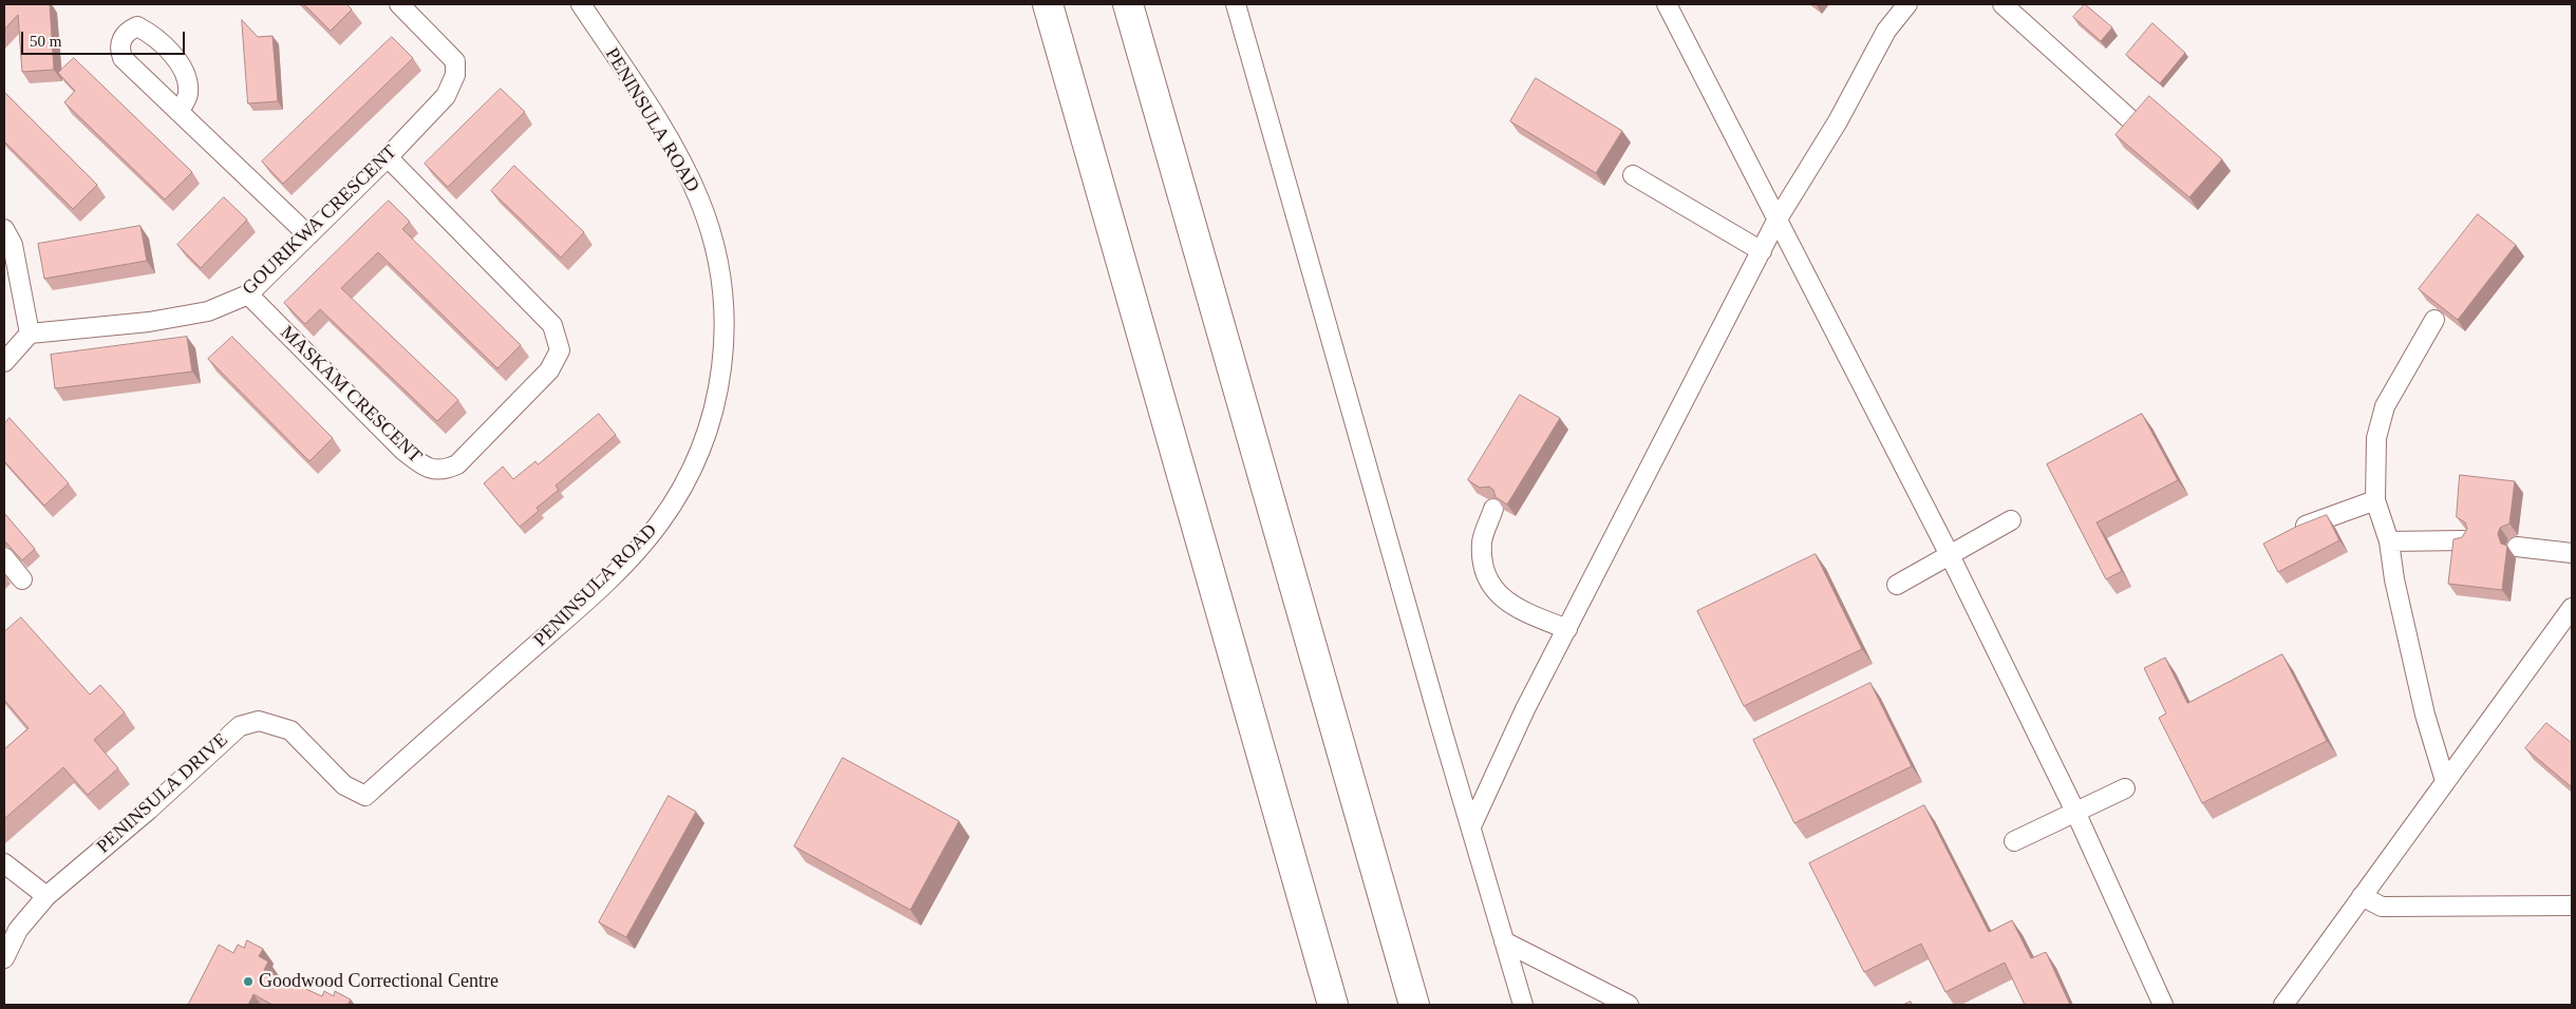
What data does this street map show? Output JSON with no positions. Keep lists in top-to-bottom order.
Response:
{
  "streets": {
    "street": [
      "PENINSULA ROAD",
      "GOURIKWA CRESCENT",
      "MASKAM CRESCENT",
      "PENINSULA DRIVE"
    ]
  },
  "crossings": [
    ["PENINSULA ROAD", "PENINSULA DRIVE"],
    ["GOURIKWA CRESCENT", "MASKAM CRESCENT"]
  ],
  "places": ["Goodwood Correctional Centre"],
  "scale_bar": "50 m"
}
